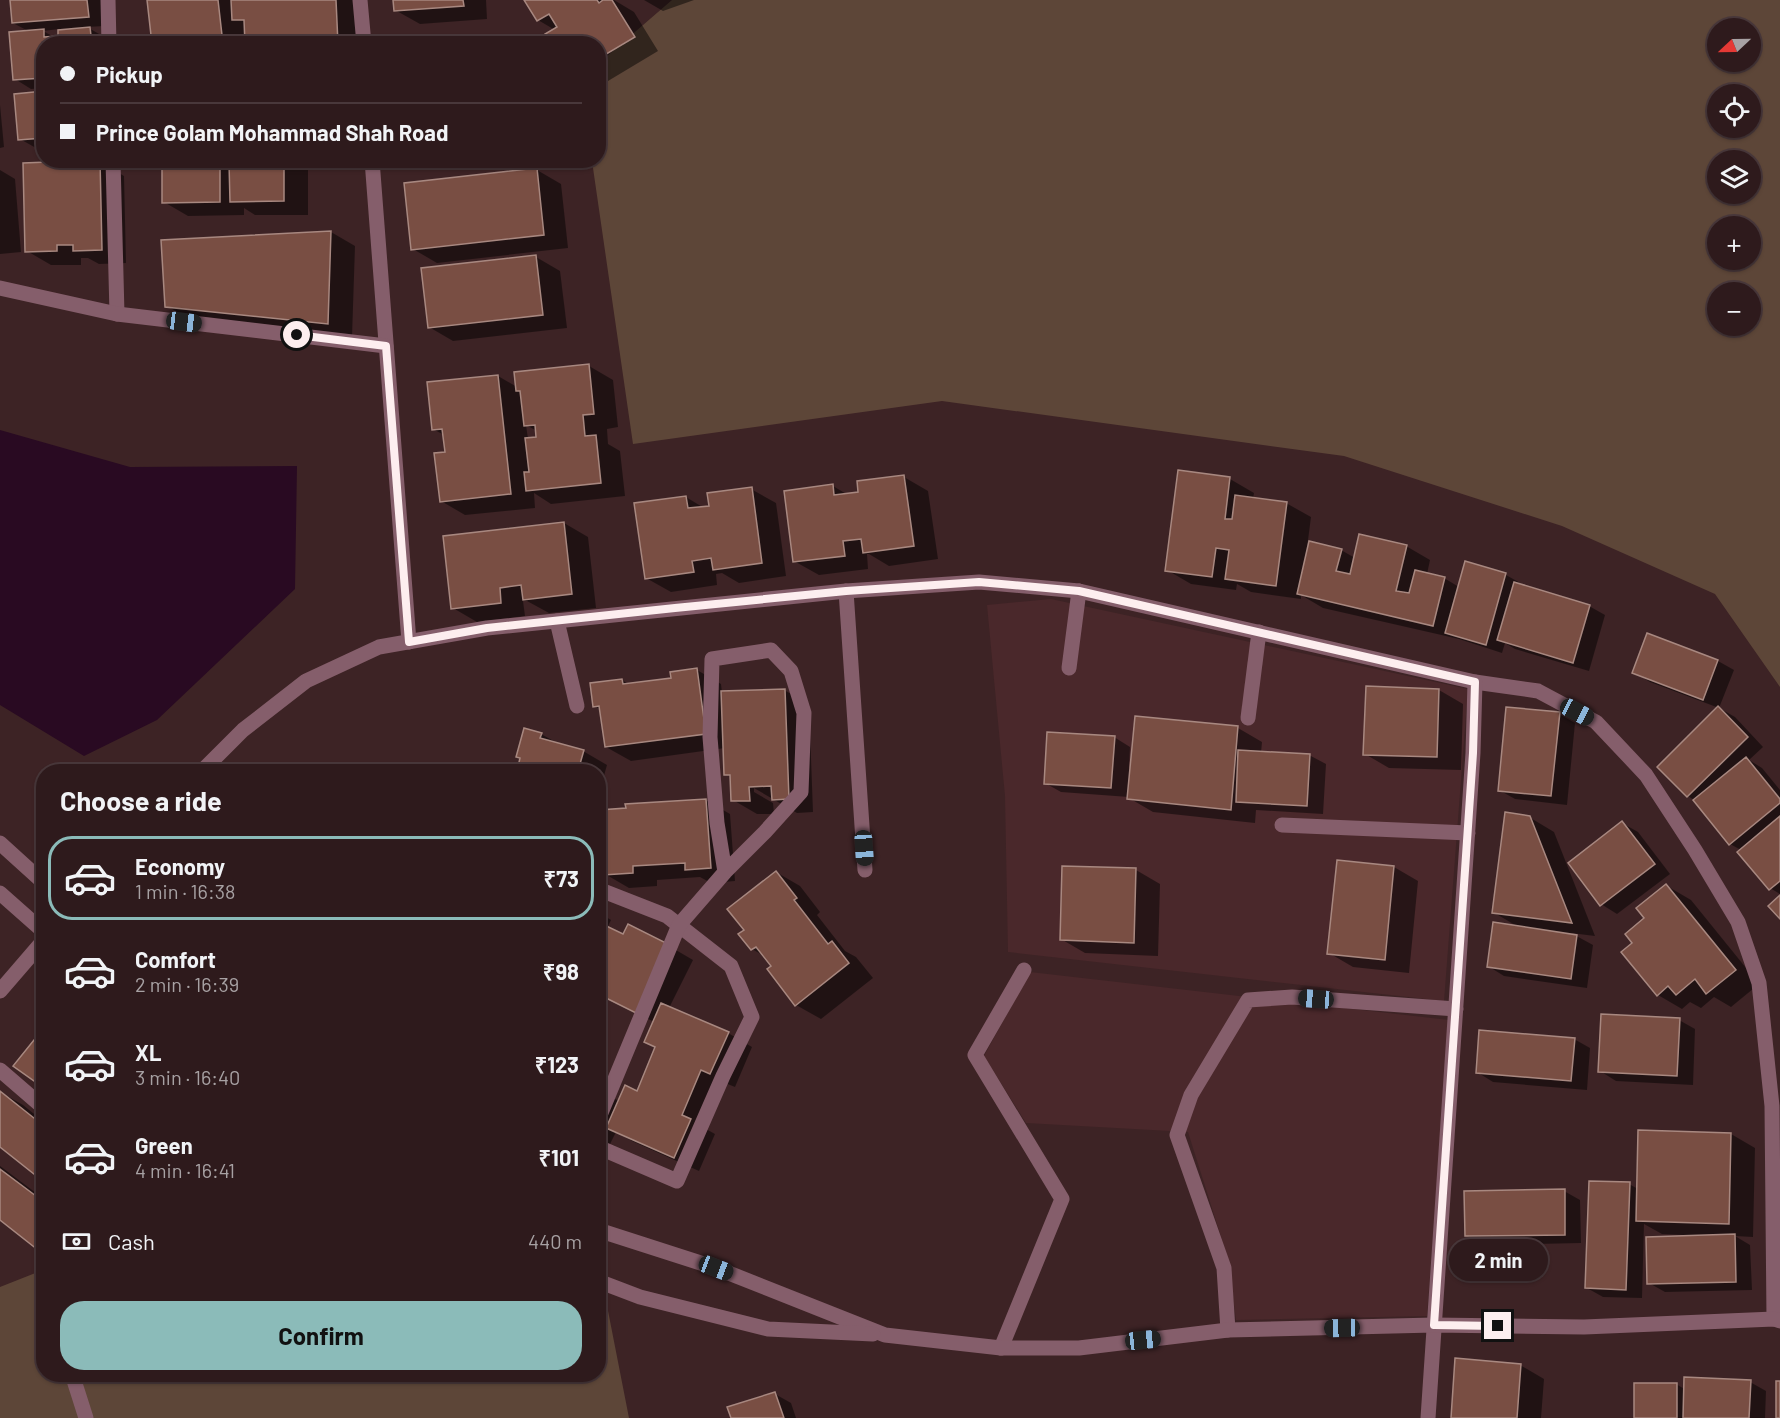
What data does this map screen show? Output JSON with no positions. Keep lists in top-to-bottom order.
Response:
{
  "north": "left",
  "page": {
    "map_buttons": ["+", "−"],
    "banner": ["Pickup", "Prince Golam Mohammad Shah Road"],
    "heading": "Choose a ride",
    "list": [
      {
        "name": "Economy",
        "note": "1 min · 16:38",
        "value": "₹73"
      },
      {
        "name": "Comfort",
        "note": "2 min · 16:39",
        "value": "₹98"
      },
      {
        "name": "XL",
        "note": "3 min · 16:40",
        "value": "₹123"
      },
      {
        "name": "Green",
        "note": "4 min · 16:41",
        "value": "₹101"
      }
    ],
    "pay": ["Cash", "440 m"],
    "bubble": "2 min",
    "buttons": "Confirm"
  }
}
